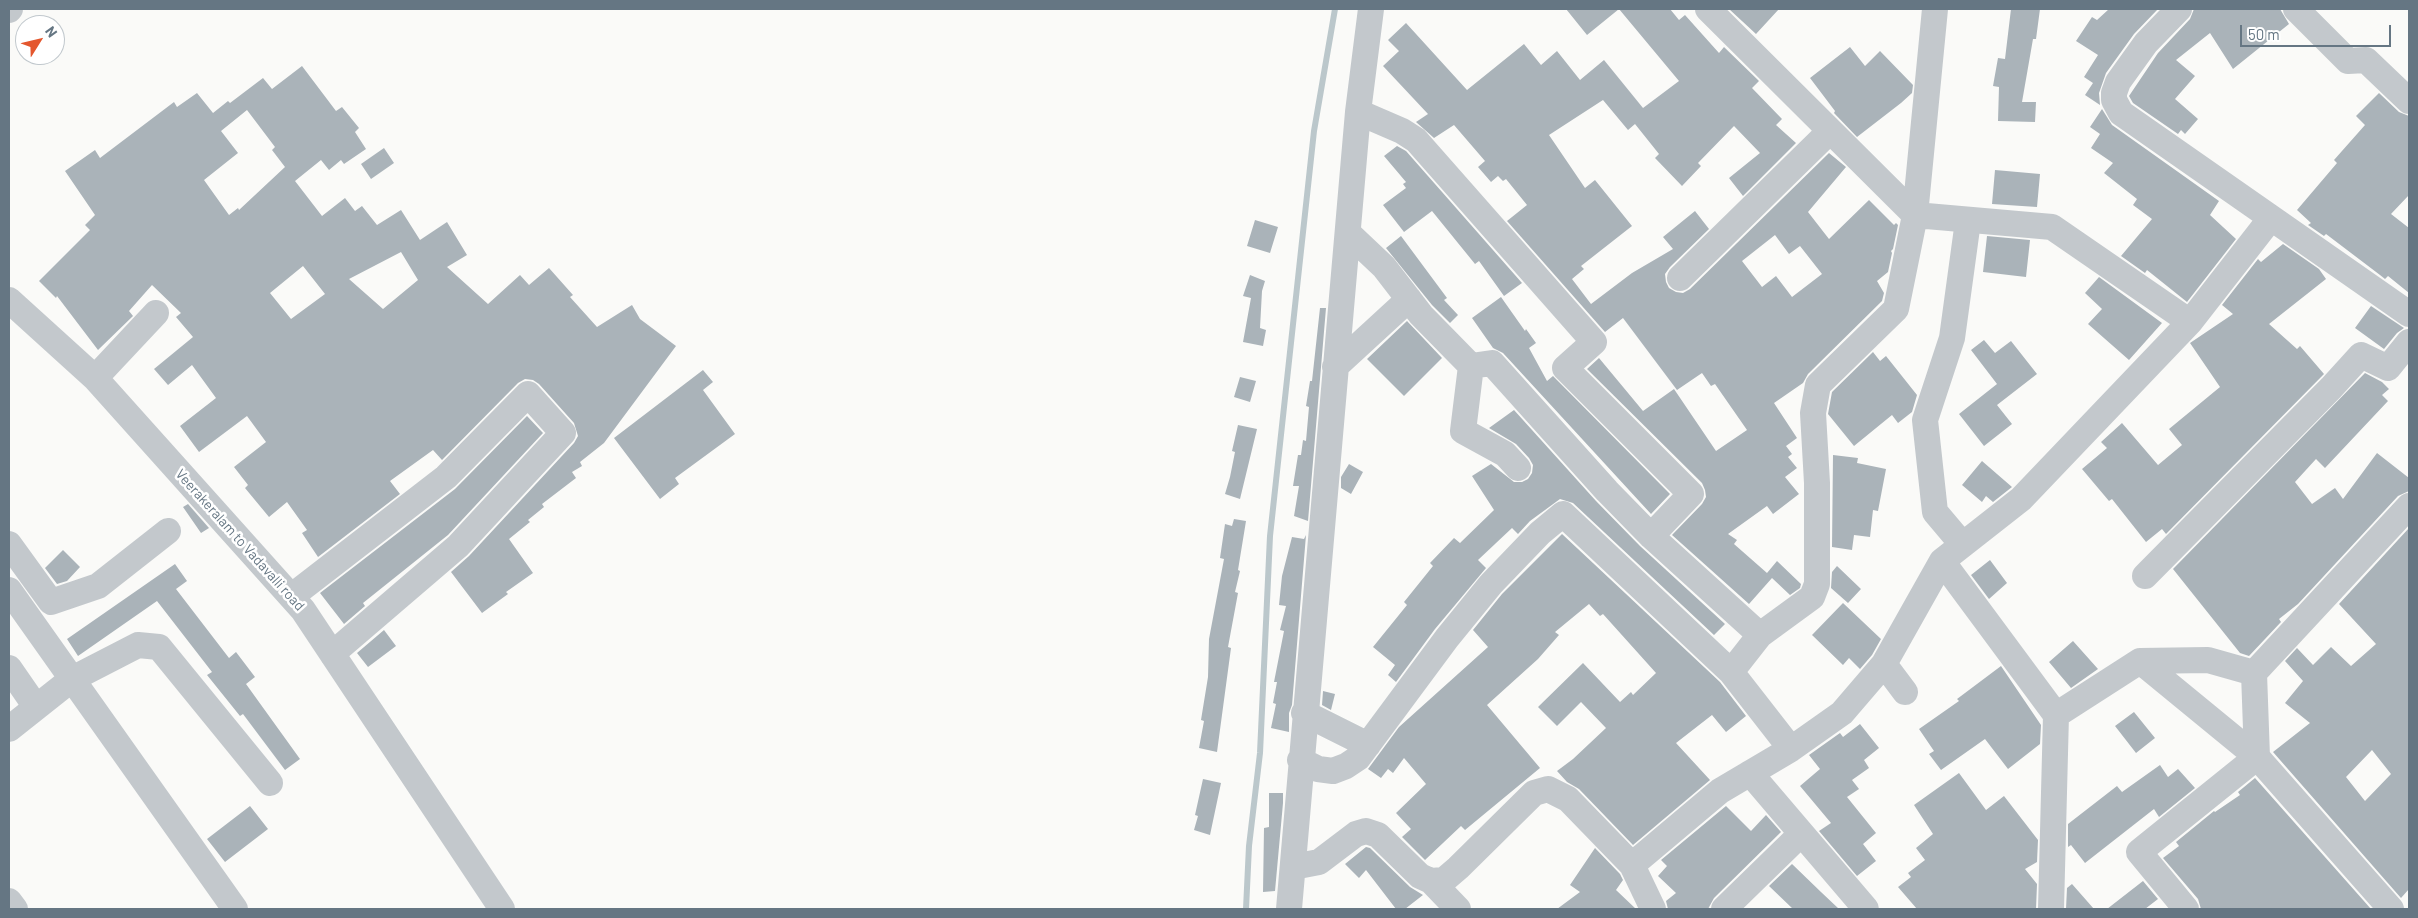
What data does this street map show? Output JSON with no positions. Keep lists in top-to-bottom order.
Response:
{
  "streets": {
    "street": ["Veerakeralam to Vadavalli road"]
  },
  "scale_bar": "50 m",
  "north": "top right"
}
